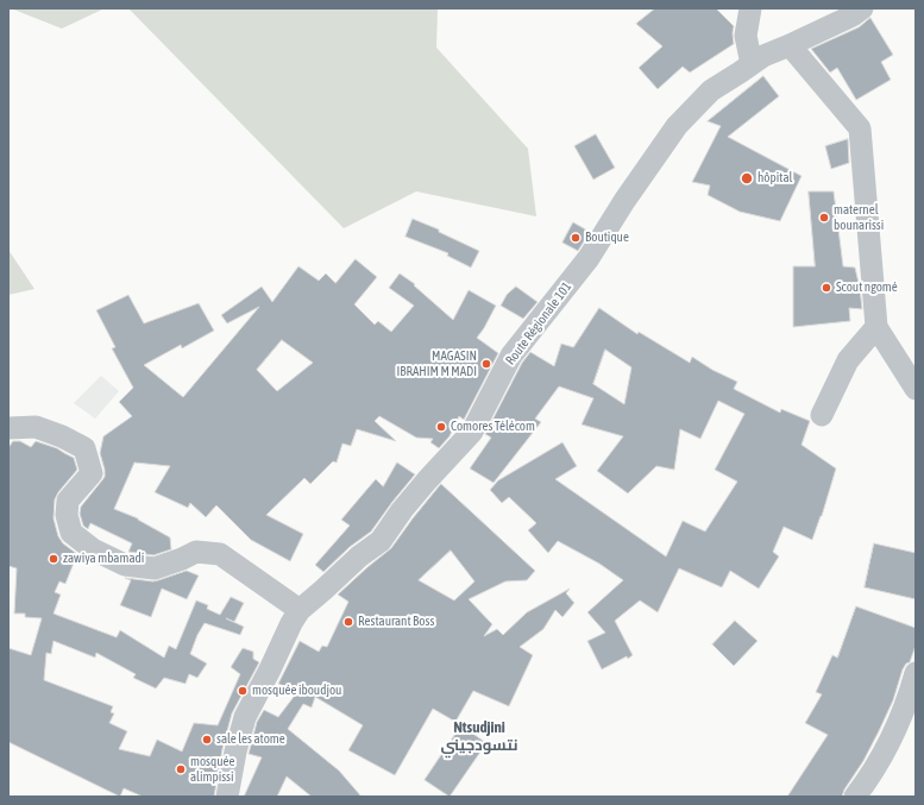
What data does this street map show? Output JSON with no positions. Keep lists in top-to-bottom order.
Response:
{
  "streets": {
    "street": ["Route Régionale 101"]
  },
  "districts": ["Ntsudjini نتسودجيني"],
  "places": [
    "hôpital",
    "maternel bounarissi",
    "Boutique",
    "Scout ngomé",
    "MAGASIN IBRAHIM M MADI",
    "Comores Télécom",
    "zawiya mbamadi",
    "Restaurant Boss",
    "mosquée iboudjou",
    "sale les atome",
    "mosquée alimpissi"
  ]
}
